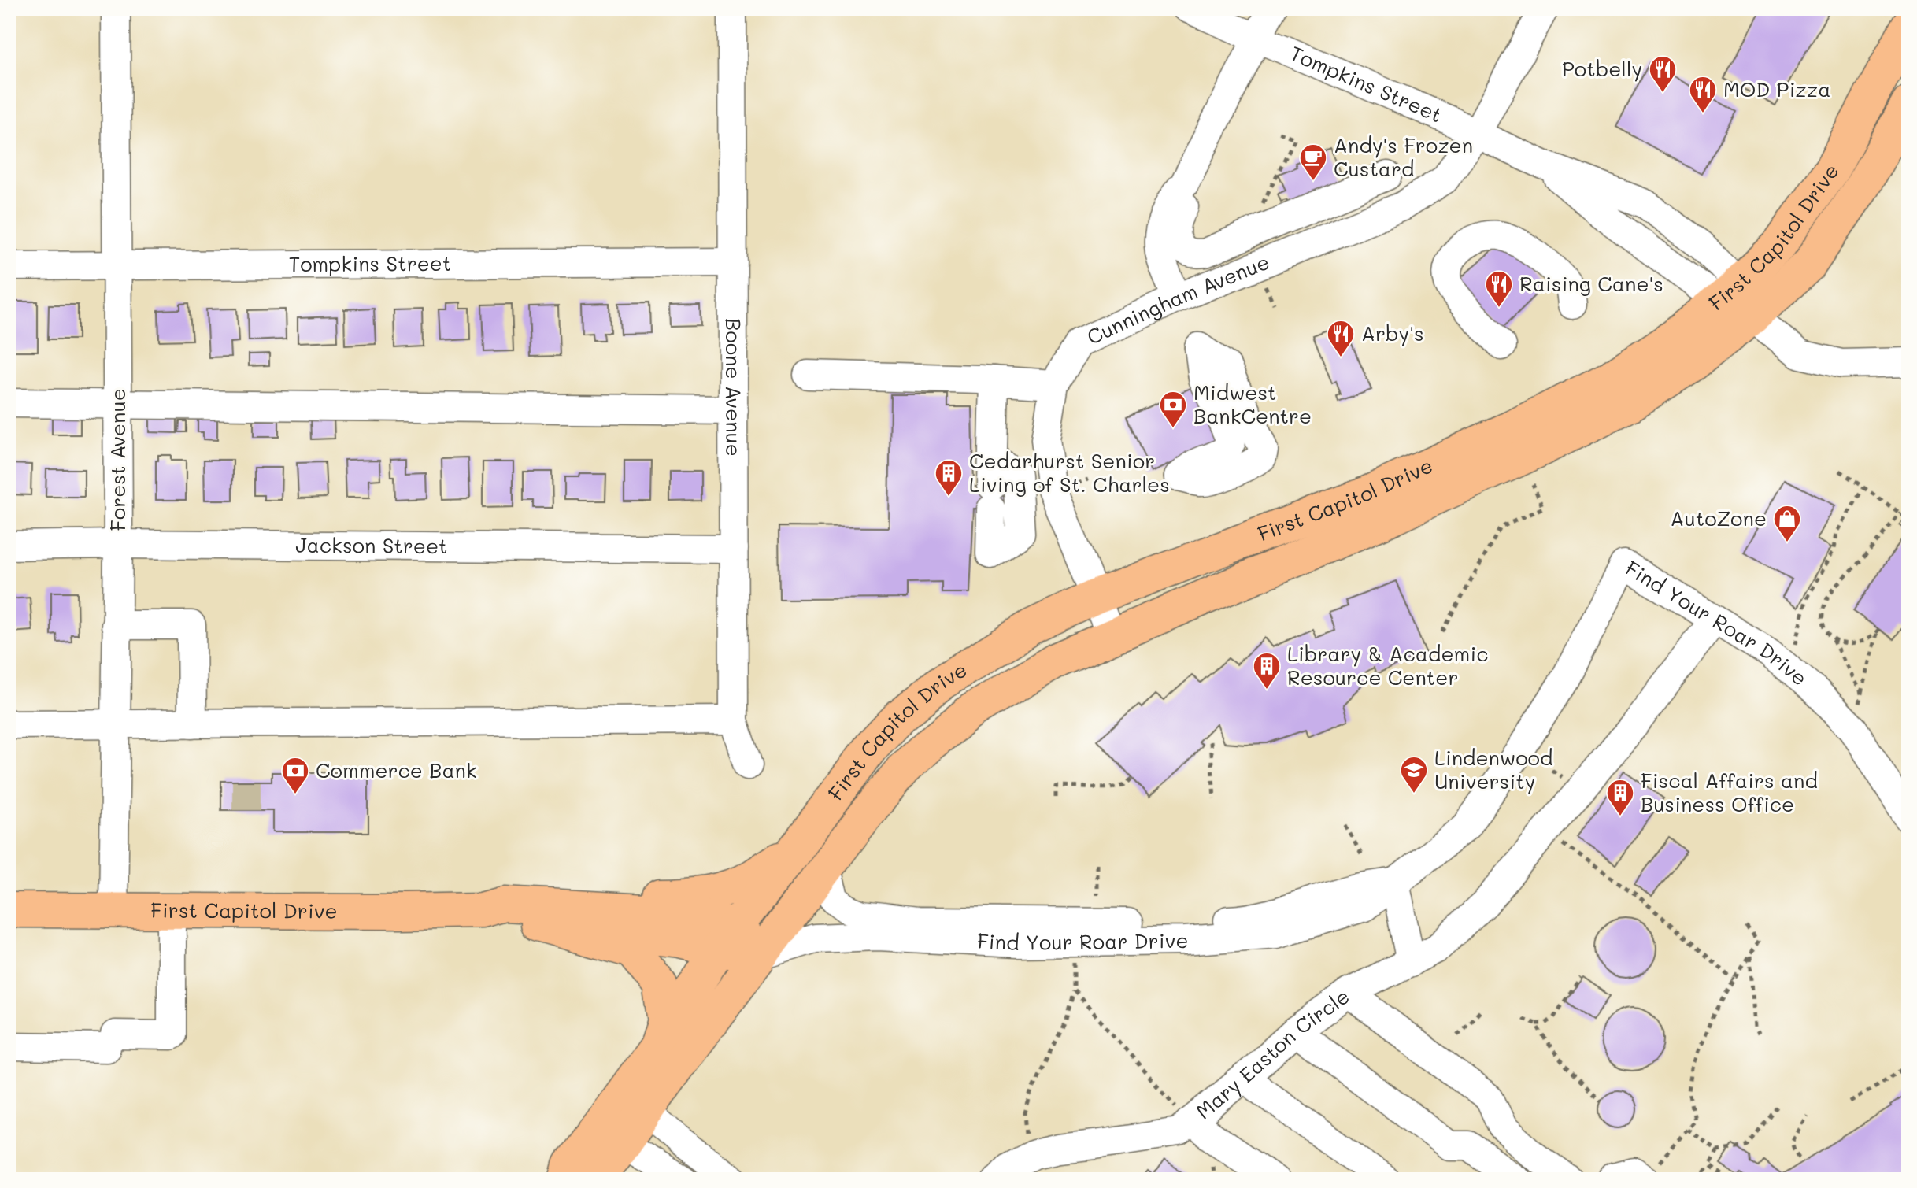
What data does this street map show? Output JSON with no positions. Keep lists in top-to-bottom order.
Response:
{
  "streets": {
    "main road": ["First Capitol Drive"],
    "street": [
      "Tompkins Street",
      "Cunningham Avenue",
      "Boone Avenue",
      "Forest Avenue",
      "Jackson Street",
      "Find Your Roar Drive",
      "Mary Easton Circle"
    ]
  },
  "crossings": [
    ["Tompkins Street", "First Capitol Drive"],
    ["Tompkins Street", "Cunningham Avenue"],
    ["Tompkins Street", "Boone Avenue"],
    ["Tompkins Street", "Forest Avenue"],
    ["First Capitol Drive", "Cunningham Avenue"],
    ["First Capitol Drive", "Forest Avenue"],
    ["First Capitol Drive", "Find Your Roar Drive"],
    ["Boone Avenue", "Jackson Street"],
    ["Forest Avenue", "Jackson Street"]
  ],
  "places": {
    "restaurant": [
      "Potbelly",
      "MOD Pizza",
      "Raising Cane's",
      "Arby's"
    ],
    "cafe": ["Andy's Frozen Custard"],
    "bank": ["Midwest BankCentre", "Commerce Bank"],
    "building": ["Cedarhurst Senior Living of St. Charles", "Library & Academic Resource Center", "Fiscal Affairs and Business Office"],
    "shop": ["AutoZone"],
    "school or university": ["Lindenwood University"]
  }
}
